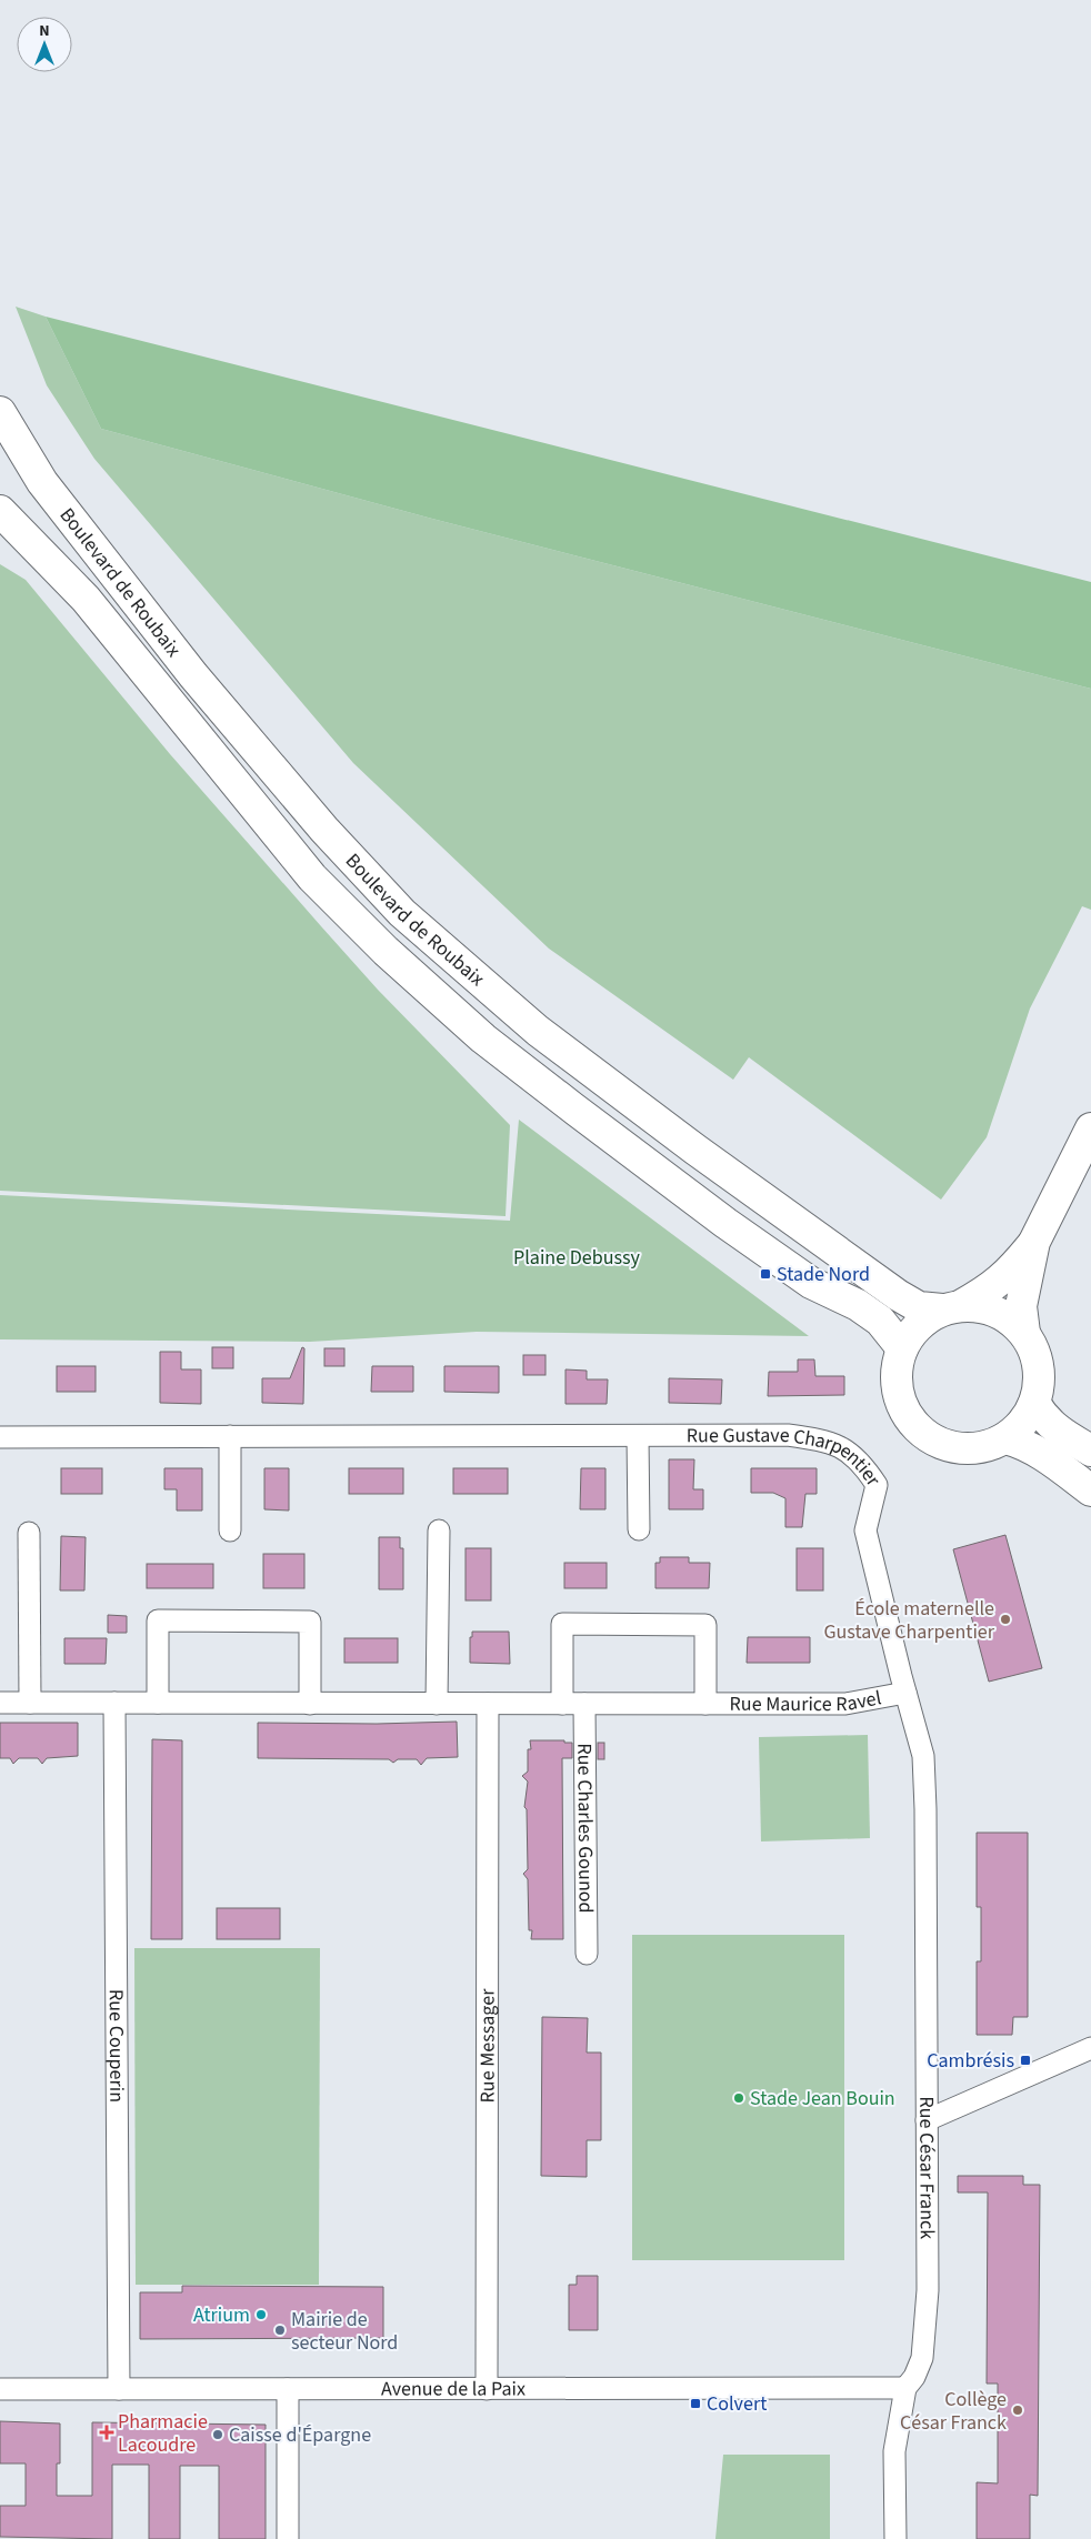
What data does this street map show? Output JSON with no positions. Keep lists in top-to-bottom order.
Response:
{
  "streets": {
    "main road": ["Boulevard de Roubaix"],
    "street": [
      "Rue Gustave Charpentier",
      "Rue Maurice Ravel",
      "Rue Charles Gounod",
      "Rue Couperin",
      "Rue Messager",
      "Rue César Franck",
      "Avenue de la Paix"
    ]
  },
  "crossings": [
    ["Rue Gustave Charpentier", "Rue Maurice Ravel"],
    ["Rue Gustave Charpentier", "Rue César Franck"],
    ["Rue Maurice Ravel", "Rue Charles Gounod"],
    ["Rue Maurice Ravel", "Rue Couperin"],
    ["Rue Maurice Ravel", "Rue Messager"],
    ["Rue Maurice Ravel", "Rue César Franck"],
    ["Rue Couperin", "Avenue de la Paix"],
    ["Rue Messager", "Avenue de la Paix"],
    ["Rue César Franck", "Avenue de la Paix"]
  ],
  "parks": ["Plaine Debussy"],
  "places": {
    "transit": ["Stade Nord", "Cambrésis", "Colvert"],
    "other": [
      "École maternelle Gustave Charpentier",
      "Stade Jean Bouin",
      "Atrium",
      "Mairie de secteur Nord",
      "Collège César Franck",
      "Caisse d'Épargne"
    ],
    "health": ["Pharmacie Lacoudre"]
  },
  "north": "top"
}
